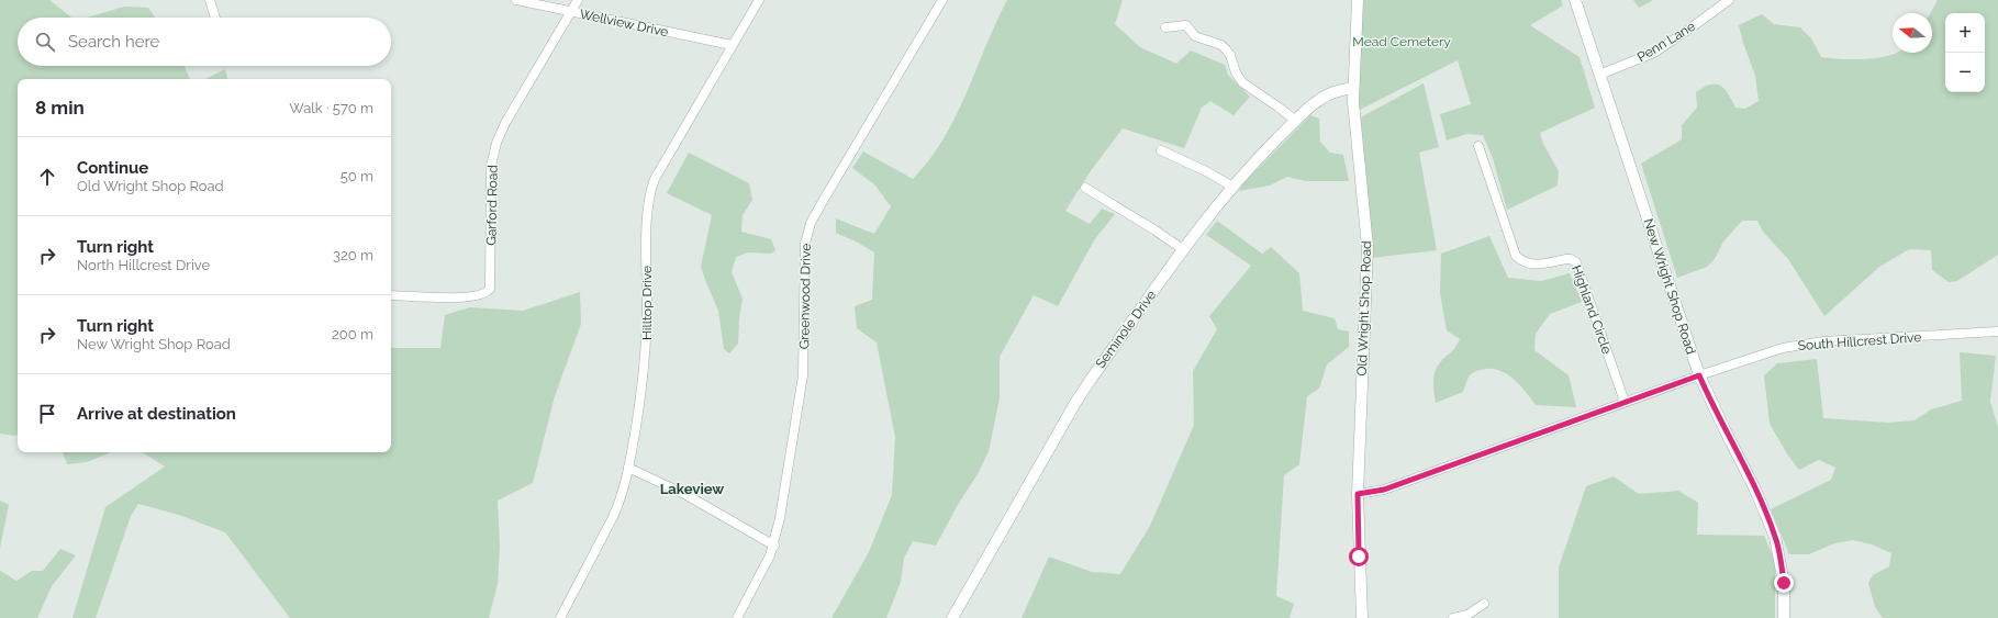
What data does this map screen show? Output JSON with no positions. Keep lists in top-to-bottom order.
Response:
{
  "streets": {
    "street": [
      "Wellview Drive",
      "Penn Lane",
      "Garford Road",
      "New Wright Shop Road",
      "Greenwood Drive",
      "Hilltop Drive",
      "Old Wright Shop Road",
      "Highland Circle",
      "Seminole Drive",
      "South Hillcrest Drive"
    ]
  },
  "crossings": [
    ["Wellview Drive", "Garford Road"],
    ["Wellview Drive", "Hilltop Drive"],
    ["Penn Lane", "New Wright Shop Road"],
    ["New Wright Shop Road", "South Hillcrest Drive"],
    ["Old Wright Shop Road", "Seminole Drive"],
    ["Old Wright Shop Road", "South Hillcrest Drive"],
    ["Highland Circle", "South Hillcrest Drive"]
  ],
  "districts": ["Lakeview"],
  "parks": ["Mead Cemetery"],
  "north": "left",
  "page": {
    "map_buttons": ["+", "−"],
    "search": "Search here",
    "heading": ["8 min", "Walk · 570 m"],
    "list": [
      ["Continue", "Old Wright Shop Road", "50 m"],
      ["Turn right", "North Hillcrest Drive", "320 m"],
      ["Turn right", "New Wright Shop Road", "200 m"],
      "Arrive at destination"
    ]
  }
}
